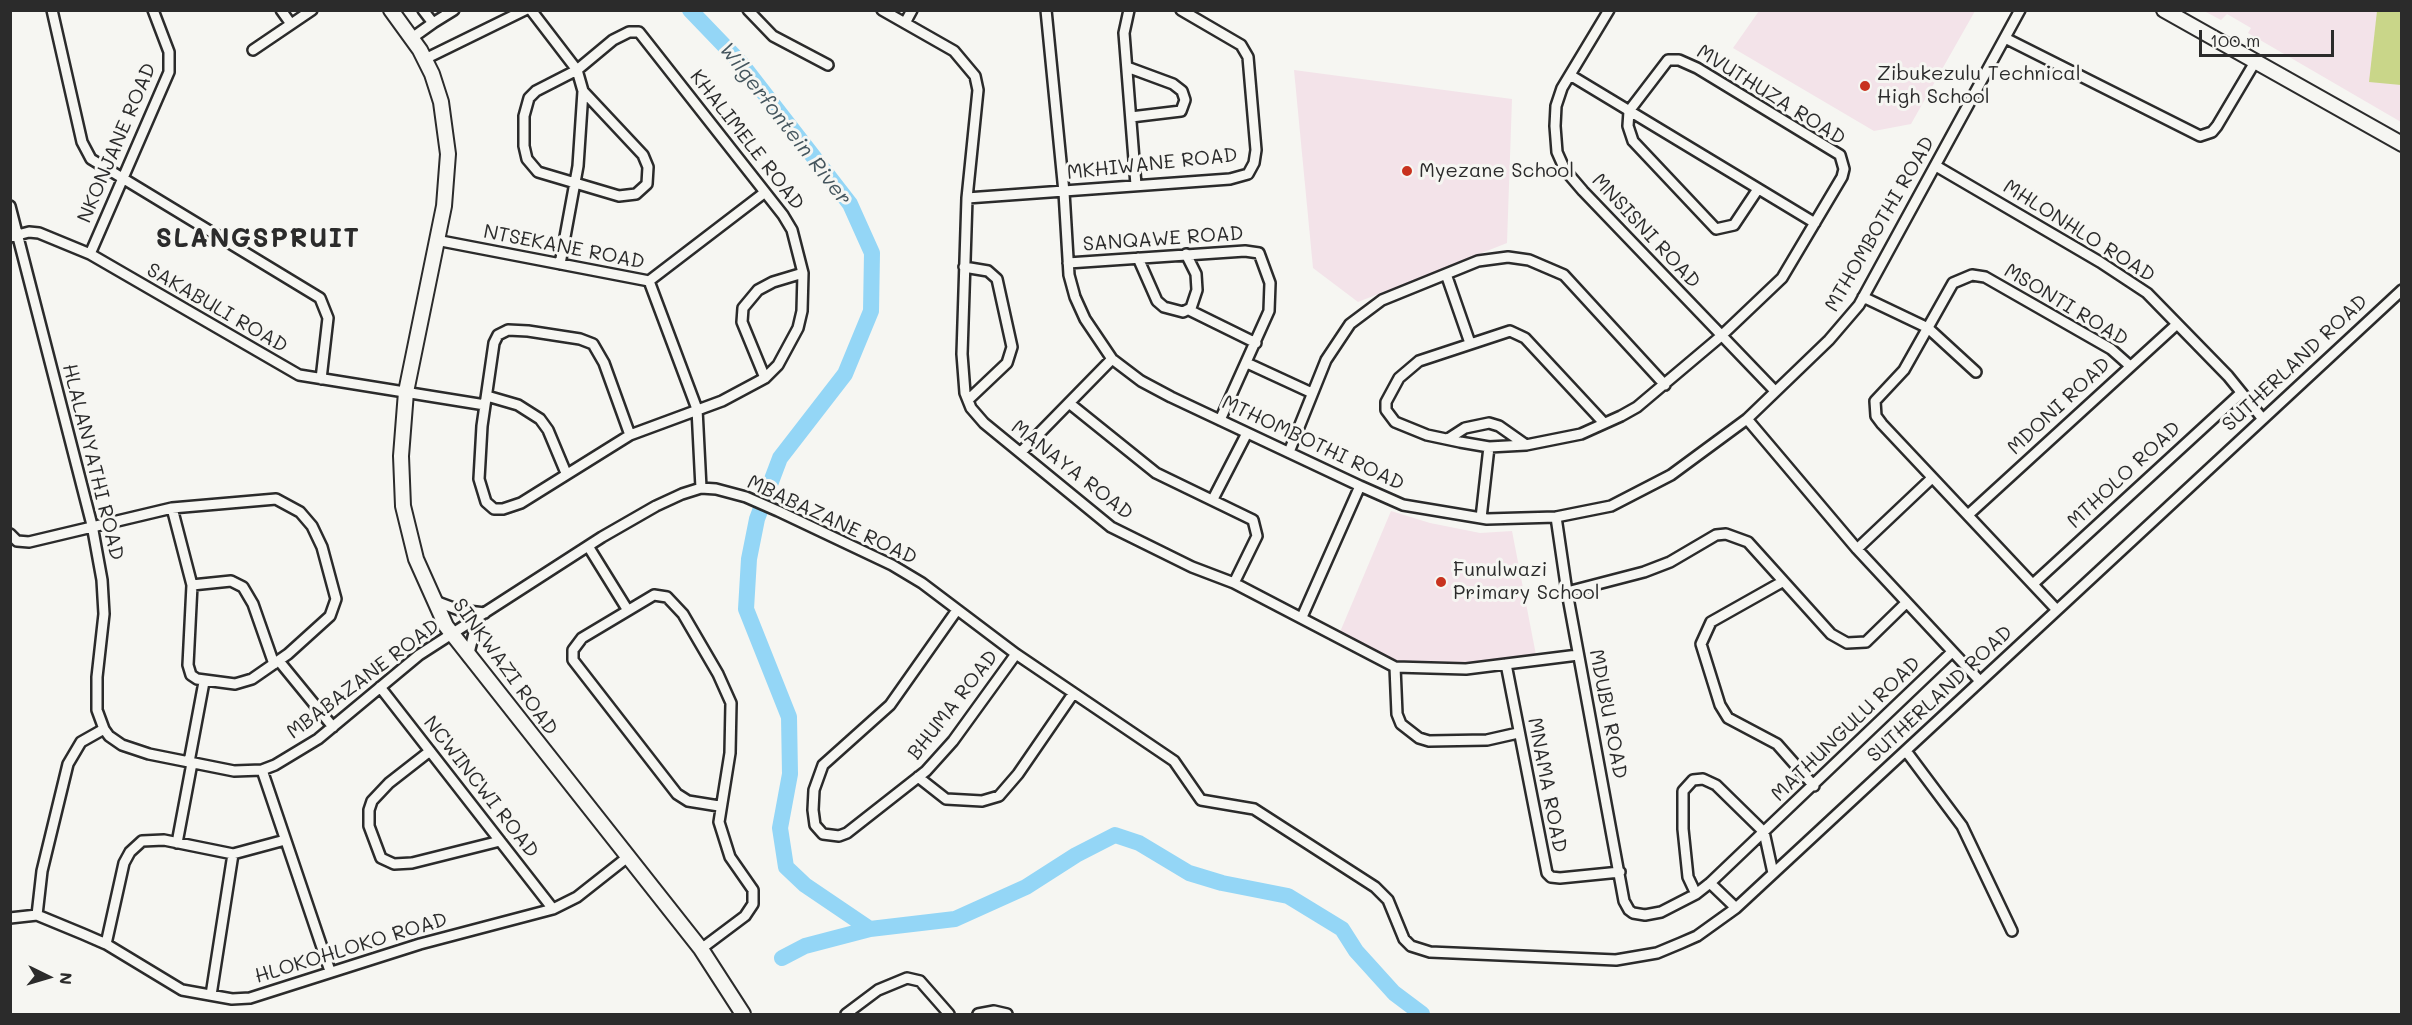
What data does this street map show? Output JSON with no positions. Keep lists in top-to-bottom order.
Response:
{
  "streets": {
    "street": [
      "MVUTHUZA ROAD",
      "KHALIMELE ROAD",
      "NKONJANE ROAD",
      "MKHIWANE ROAD",
      "MTHOMBOTHI ROAD",
      "MNSISNI ROAD",
      "MHLONHLO ROAD",
      "SANQAWE ROAD",
      "NTSEKANE ROAD",
      "MSONTI ROAD",
      "SAKABULI ROAD",
      "SUTHERLAND ROAD",
      "MDONI ROAD",
      "HLALANYATHI ROAD",
      "MANAYA ROAD",
      "MTHOLO ROAD",
      "MBABAZANE ROAD",
      "SINKWAZI ROAD",
      "BHUMA ROAD",
      "MDUBU ROAD",
      "MATHUNGULU ROAD",
      "MNAMA ROAD",
      "NCWINCWI ROAD",
      "HLOKOHLOKO ROAD"
    ]
  },
  "crossings": [
    ["MVUTHUZA ROAD", "MNSISNI ROAD"],
    ["KHALIMELE ROAD", "NTSEKANE ROAD"],
    ["KHALIMELE ROAD", "SAKABULI ROAD"],
    ["NKONJANE ROAD", "SAKABULI ROAD"],
    ["MKHIWANE ROAD", "MTHOMBOTHI ROAD"],
    ["MKHIWANE ROAD", "MANAYA ROAD"],
    ["MTHOMBOTHI ROAD", "MNSISNI ROAD"],
    ["MTHOMBOTHI ROAD", "MHLONHLO ROAD"],
    ["MTHOMBOTHI ROAD", "SANQAWE ROAD"],
    ["MTHOMBOTHI ROAD", "MDUBU ROAD"],
    ["MHLONHLO ROAD", "SUTHERLAND ROAD"],
    ["MHLONHLO ROAD", "MDONI ROAD"],
    ["MHLONHLO ROAD", "MTHOLO ROAD"],
    ["NTSEKANE ROAD", "MBABAZANE ROAD"],
    ["NTSEKANE ROAD", "SINKWAZI ROAD"],
    ["MSONTI ROAD", "SUTHERLAND ROAD"],
    ["MSONTI ROAD", "MDONI ROAD"],
    ["MSONTI ROAD", "MTHOLO ROAD"],
    ["SAKABULI ROAD", "HLALANYATHI ROAD"],
    ["SAKABULI ROAD", "SINKWAZI ROAD"],
    ["SUTHERLAND ROAD", "MBABAZANE ROAD"],
    ["HLALANYATHI ROAD", "MBABAZANE ROAD"],
    ["MANAYA ROAD", "MDUBU ROAD"],
    ["MANAYA ROAD", "MNAMA ROAD"],
    ["MBABAZANE ROAD", "SINKWAZI ROAD"],
    ["MBABAZANE ROAD", "BHUMA ROAD"],
    ["MBABAZANE ROAD", "NCWINCWI ROAD"],
    ["SINKWAZI ROAD", "HLOKOHLOKO ROAD"],
    ["MDUBU ROAD", "MATHUNGULU ROAD"],
    ["MDUBU ROAD", "MNAMA ROAD"],
    ["NCWINCWI ROAD", "HLOKOHLOKO ROAD"]
  ],
  "districts": ["SLANGSPRUIT"],
  "water": ["Wilgerfontein River"],
  "places": ["Zibukezulu Technical High School", "Myezane School", "Funulwazi Primary School"],
  "scale_bar": "100 m",
  "north": "right"
}
